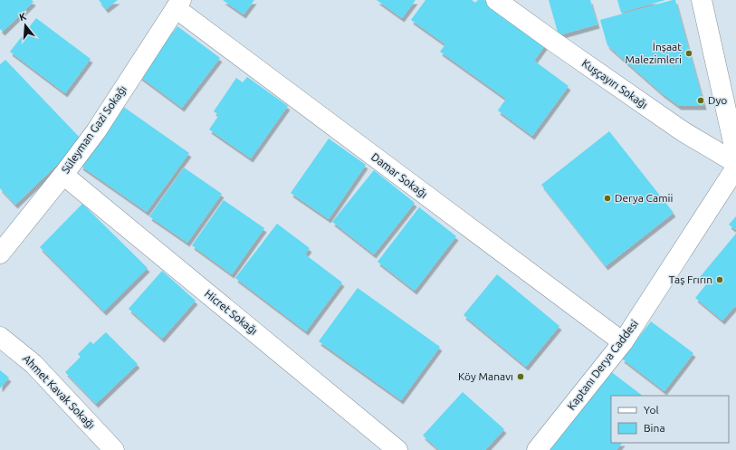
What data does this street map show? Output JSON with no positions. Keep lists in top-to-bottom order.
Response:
{
  "streets": {
    "street": [
      "Kuşçayırı Sokağı",
      "Süleyman Gazi Sokağı",
      "Damar Sokağı",
      "Hicret Sokağı",
      "Kaptanı Derya Caddesi",
      "Ahmet Kavak Sokağı"
    ]
  },
  "crossings": [
    ["Süleyman Gazi Sokağı", "Damar Sokağı"],
    ["Süleyman Gazi Sokağı", "Hicret Sokağı"],
    ["Damar Sokağı", "Kaptanı Derya Caddesi"]
  ],
  "places": [
    "İnşaat Malezimleri",
    "Dyo",
    "Derya Camii",
    "Taş Frırın",
    "Köy Manavı"
  ],
  "legend": ["Yol", "Bina"],
  "north": "top"
}
